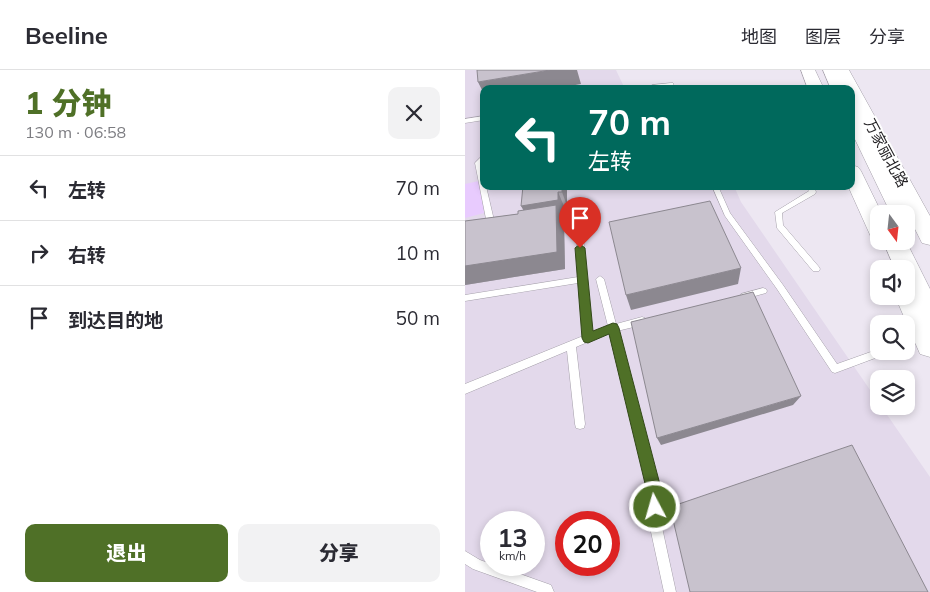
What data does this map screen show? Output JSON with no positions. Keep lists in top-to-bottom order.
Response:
{
  "streets": {
    "main road": ["万家丽北路"]
  },
  "north": "bottom",
  "page": {
    "header": "Beeline",
    "nav": ["地图", "图层", "分享"],
    "heading": ["1 分钟", "130 m · 06:58"],
    "turn": ["70 m", "左转"],
    "list": [
      {
        "name": "左转",
        "value": "70 m"
      },
      {
        "name": "右转",
        "value": "10 m"
      },
      {
        "name": "到达目的地",
        "value": "50 m"
      }
    ],
    "speed": "13 km/h",
    "limit": "20",
    "buttons": ["退出", "分享"]
  }
}
